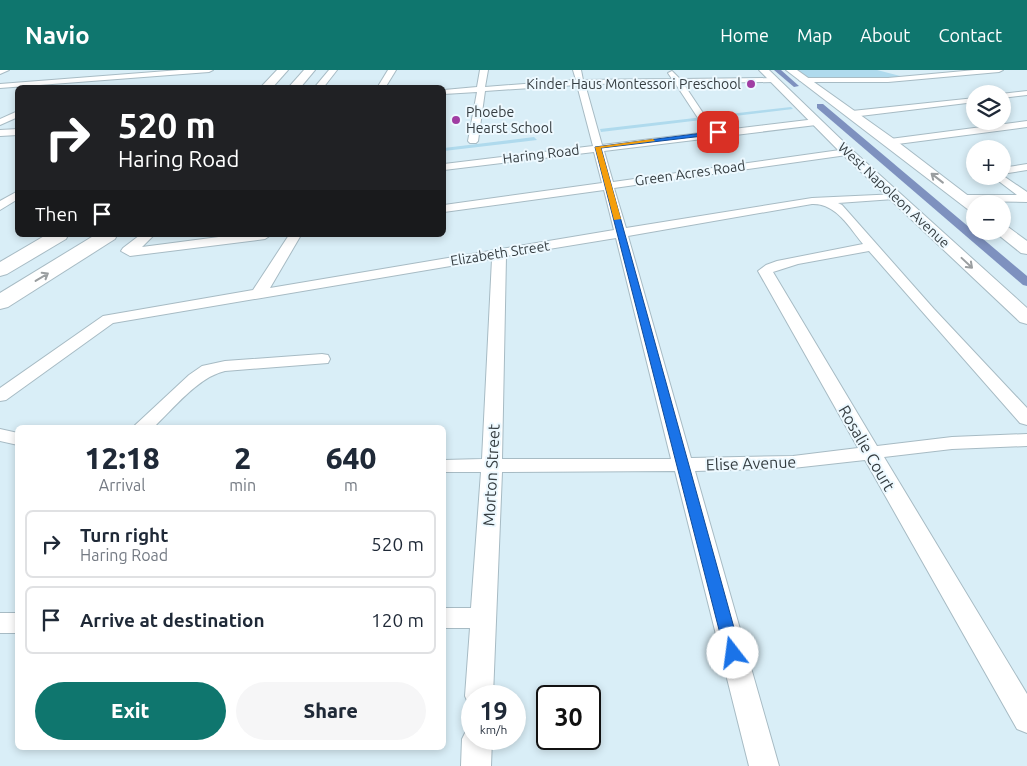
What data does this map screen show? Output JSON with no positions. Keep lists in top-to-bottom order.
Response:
{
  "streets": {
    "main road": ["West Napoleon Avenue"],
    "street": [
      "Haring Road",
      "Green Acres Road",
      "Elizabeth Street",
      "Rosalie Court",
      "Elise Avenue",
      "Morton Street"
    ]
  },
  "crossings": [
    ["Haring Road", "West Napoleon Avenue"],
    ["Green Acres Road", "West Napoleon Avenue"],
    ["West Napoleon Avenue", "Elizabeth Street"],
    ["Elizabeth Street", "Morton Street"],
    ["Rosalie Court", "Elise Avenue"],
    ["Elise Avenue", "Morton Street"]
  ],
  "places": ["Kinder Haus Montessori Preschool", "Phoebe Hearst School"],
  "page": {
    "header": "Navio",
    "nav": [
      "Home",
      "Map",
      "About",
      "Contact"
    ],
    "map_buttons": ["+", "−"],
    "turn": ["520 m", "Haring Road"],
    "then": "Then",
    "eta": [
      "12:18",
      "Arrival",
      "2",
      "min",
      "640",
      "m"
    ],
    "list": [
      {
        "name": "Turn right",
        "note": "Haring Road",
        "value": "520 m"
      },
      {
        "name": "Arrive at destination",
        "value": "120 m"
      }
    ],
    "buttons": ["Exit", "Share"],
    "speed": "19 km/h",
    "limit": "30"
  }
}
